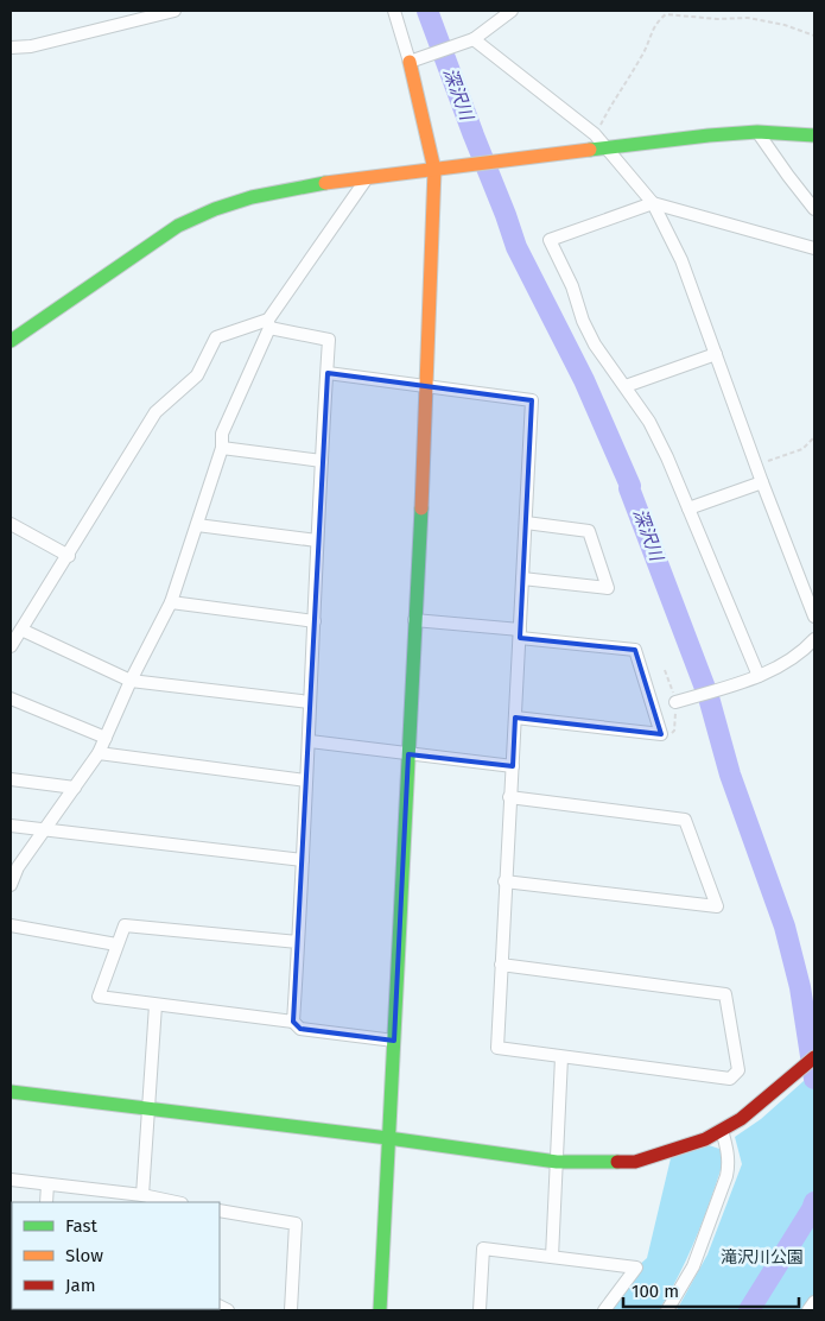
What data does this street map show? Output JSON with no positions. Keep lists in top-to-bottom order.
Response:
{
  "water": ["深沢川"],
  "parks": ["滝沢川公園"],
  "legend": ["Fast", "Slow", "Jam"],
  "scale_bar": "100 m"
}
